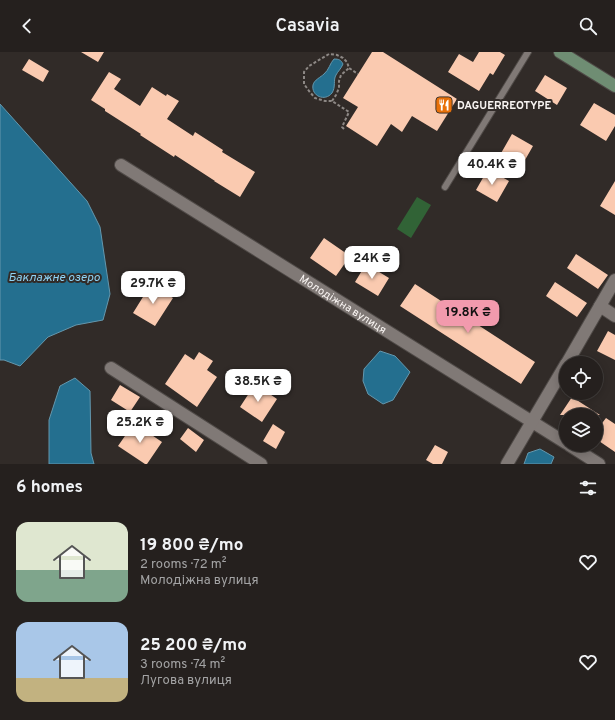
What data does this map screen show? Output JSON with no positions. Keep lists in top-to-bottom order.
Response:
{
  "streets": {
    "street": ["Молодіжна вулиця"]
  },
  "water": ["Баклажне озеро"],
  "places": {
    "restaurant": ["DAGUERREOTYPE"]
  },
  "page": {
    "header": "Casavia",
    "price": [
      "40.4K ₴",
      "24K ₴",
      "29.7K ₴",
      "19.8K ₴",
      "38.5K ₴",
      "25.2K ₴"
    ],
    "heading": "6 homes",
    "list": [
      {
        "name": "19 800 ₴/mo",
        "note": "2 rooms · 72 m² · Молодіжна вулиця"
      },
      {
        "name": "25 200 ₴/mo",
        "note": "3 rooms · 74 m² · Лугова вулиця"
      }
    ]
  }
}
